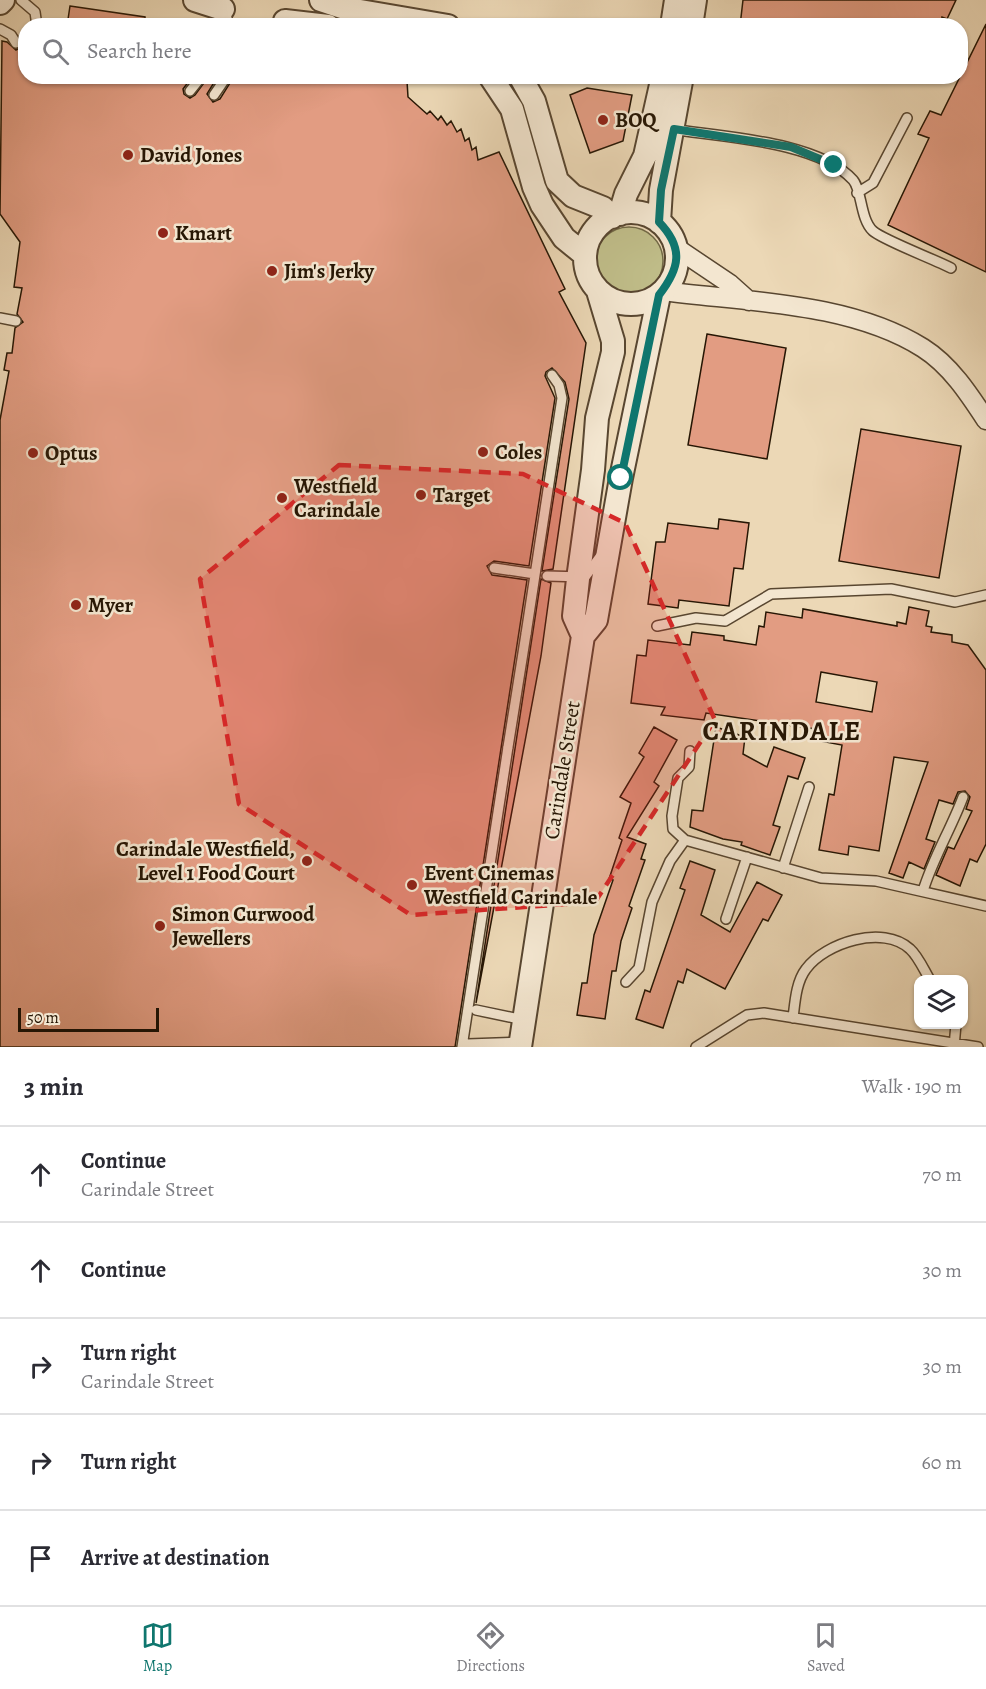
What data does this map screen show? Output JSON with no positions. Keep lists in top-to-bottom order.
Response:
{
  "streets": {
    "street": ["Carindale Street"]
  },
  "districts": ["CARINDALE"],
  "places": [
    "BOQ",
    "David Jones",
    "Kmart",
    "Jim's Jerky",
    "Coles",
    "Optus",
    "Target",
    "Westfield Carindale",
    "Myer",
    "Carindale Westfield, Level 1 Food Court",
    "Event Cinemas Westfield Carindale",
    "Simon Curwood Jewellers"
  ],
  "scale_bar": "50 m",
  "page": {
    "search": "Search here",
    "scale": "50 m",
    "heading": ["3 min", "Walk · 190 m"],
    "list": [
      ["Continue", "Carindale Street", "70 m"],
      ["Continue", "30 m"],
      ["Turn right", "Carindale Street", "30 m"],
      ["Turn right", "60 m"],
      "Arrive at destination"
    ],
    "nav": ["Map", "Directions", "Saved"]
  }
}
